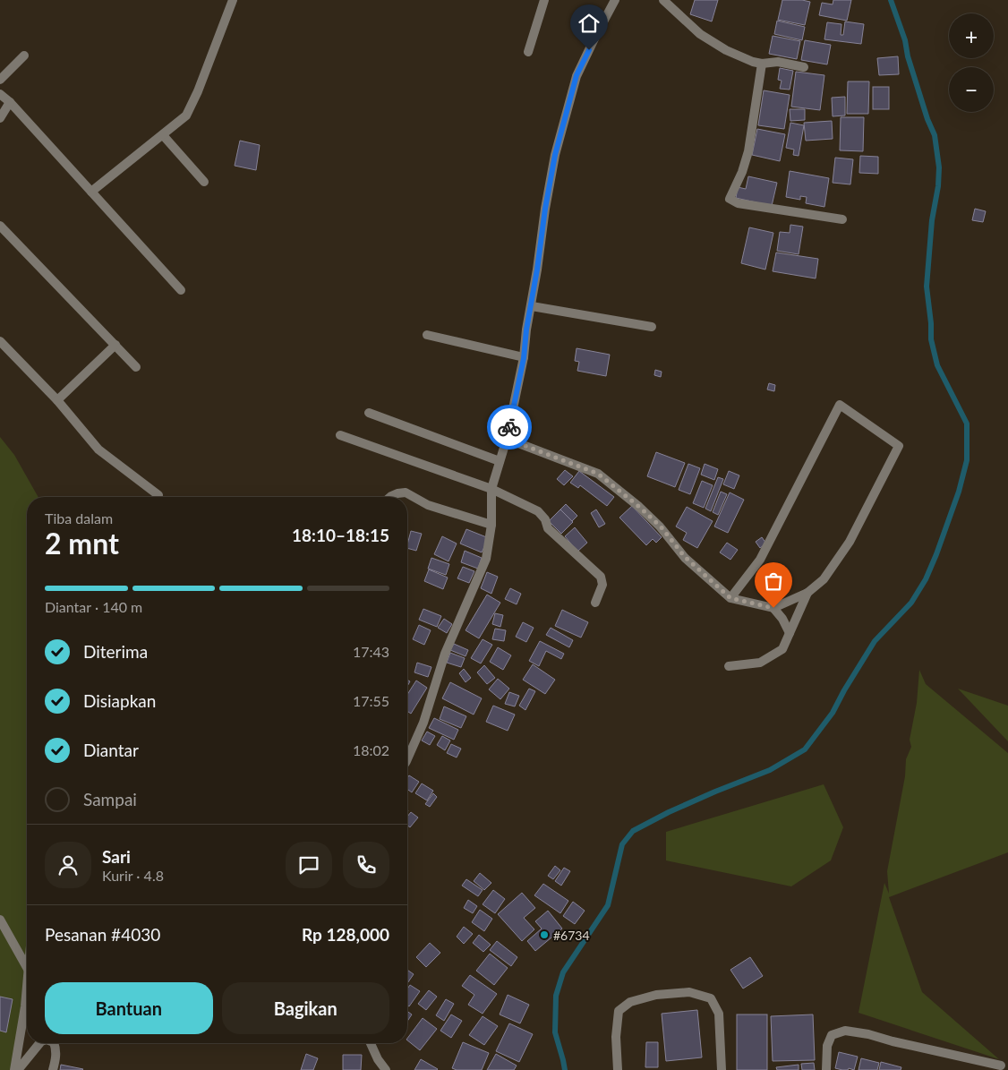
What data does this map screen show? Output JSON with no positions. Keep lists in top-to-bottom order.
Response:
{
  "places": ["#6734"],
  "page": {
    "map_buttons": ["+", "−"],
    "heading": ["2 mnt", "Tiba dalam", "18:10–18:15"],
    "panel": [
      "Sari",
      "Kurir · 4.8",
      "Pesanan #4030",
      "Rp 128,000"
    ],
    "bar": "Diantar · 140 m",
    "list": [
      ["Diterima", "17:43"],
      ["Disiapkan", "17:55"],
      ["Diantar", "18:02"],
      "Sampai"
    ],
    "buttons": ["Bantuan", "Bagikan"]
  }
}
